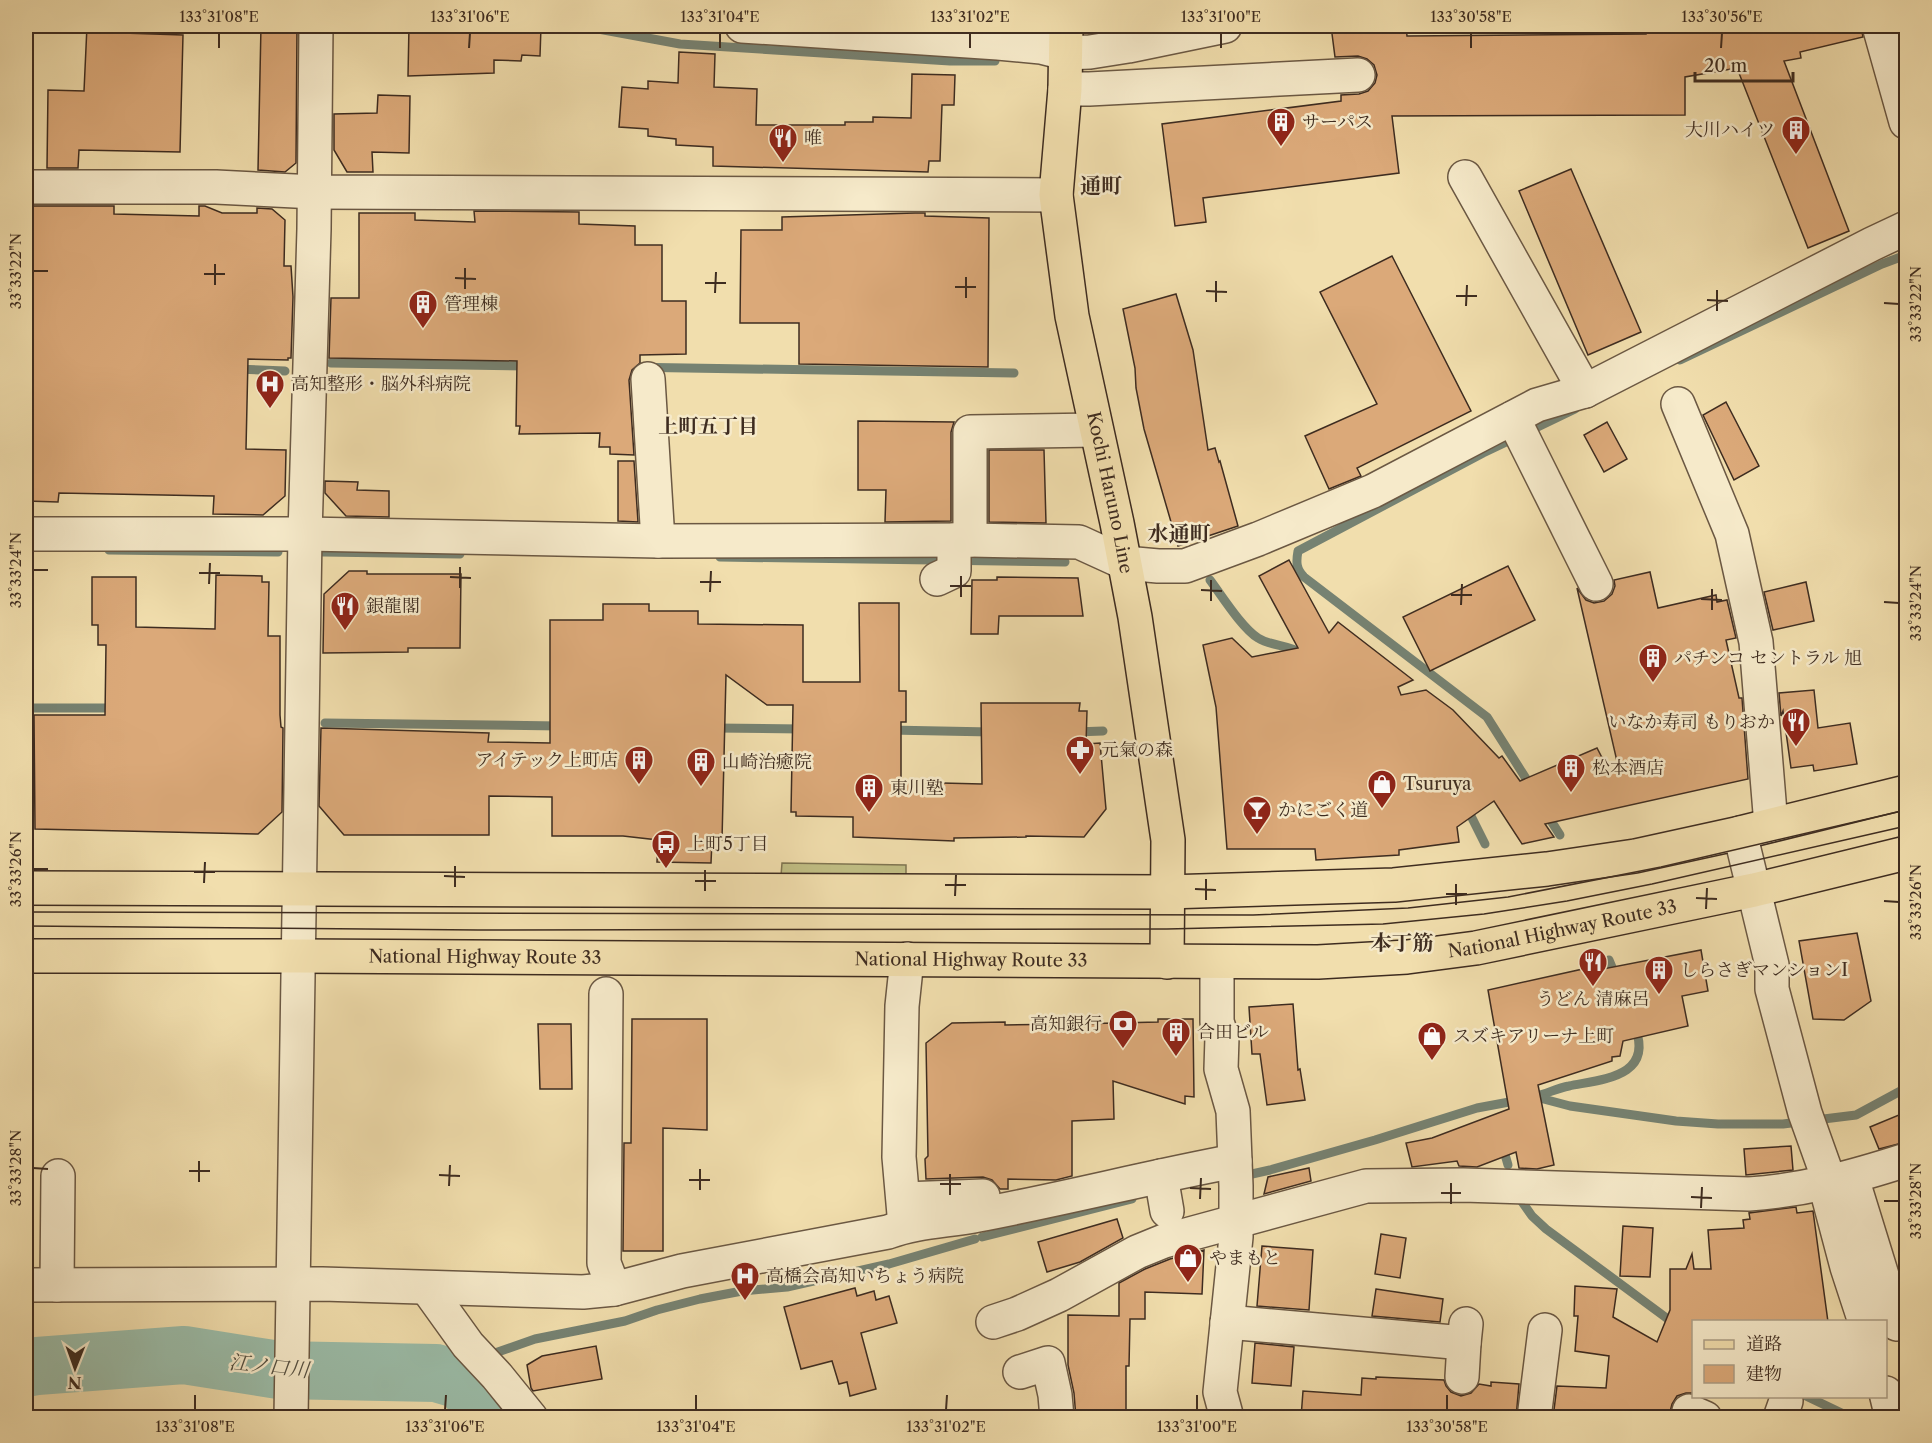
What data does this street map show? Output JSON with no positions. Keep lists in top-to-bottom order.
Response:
{
  "streets": {
    "main road": ["Kochi Haruno Line", "National Highway Route 33"]
  },
  "crossings": [
    ["Kochi Haruno Line", "National Highway Route 33"]
  ],
  "districts": [
    "通町",
    "上町五丁目",
    "水通町",
    "本丁筋"
  ],
  "water": ["江ノ口川"],
  "places": {
    "building": [
      "サーパス",
      "大川ハイツ",
      "管理棟",
      "パチンコ セントラル 旭",
      "アイテック上町店",
      "山崎治癒院",
      "松本酒店",
      "東川塾",
      "しらさぎマンションI",
      "合田ビル"
    ],
    "restaurant": [
      "唯",
      "銀龍閣",
      "いなか寿司 もりおか",
      "うどん 清麻呂"
    ],
    "hospital": ["高知整形・脳外科病院", "高橋会高知いちょう病院"],
    "pharmacy": ["元氣の森"],
    "shop": ["Tsuruya", "スズキアリーナ上町", "やまもと"],
    "bar": ["かにごく道"],
    "bus stop": ["上町5丁目"],
    "bank": ["高知銀行"]
  },
  "legend": ["道路", "建物"],
  "scale_bar": "20 m",
  "north": "bottom",
  "coordinates": [
    "133°31'08\"E",
    "133°31'06\"E",
    "133°31'04\"E",
    "133°31'02\"E",
    "133°31'00\"E",
    "133°30'58\"E",
    "133°30'56\"E",
    "33°33'22\"N",
    "33°33'24\"N",
    "33°33'26\"N",
    "33°33'28\"N"
  ]
}
